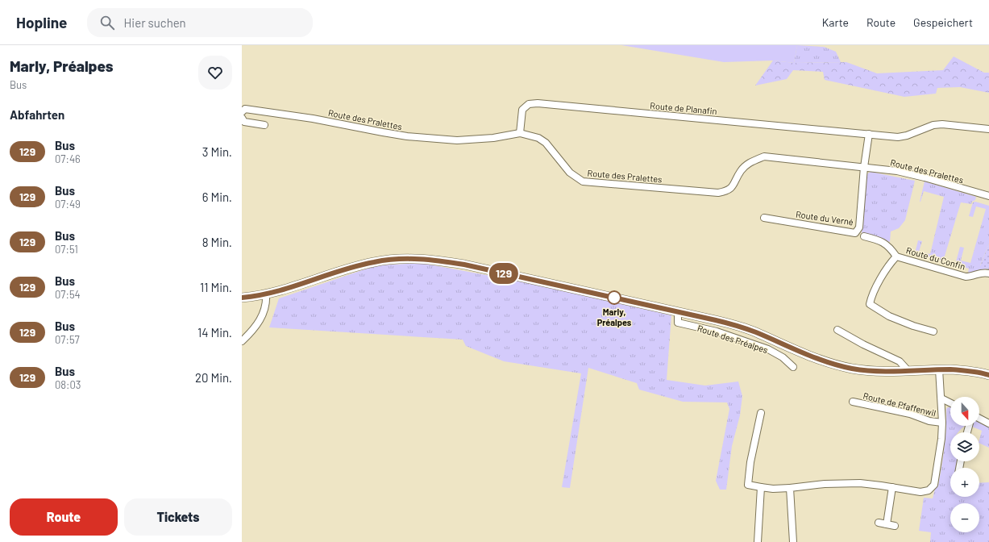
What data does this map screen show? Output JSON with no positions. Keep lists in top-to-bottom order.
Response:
{
  "streets": {
    "main road": ["Route des Préalpes"],
    "street": [
      "Route de Planafin",
      "Route des Pralettes",
      "Route du Verné",
      "Route du Confin",
      "Route de Pfaffenwil"
    ]
  },
  "crossings": [
    ["Route de Planafin", "Route des Pralettes"],
    ["Route des Pralettes", "Route du Verné"],
    ["Route des Préalpes", "Route de Pfaffenwil"]
  ],
  "places": ["Marly, Préalpes"],
  "lines": ["bus line 129"],
  "north": "bottom",
  "page": {
    "header": "Hopline",
    "search": "Hier suchen",
    "nav": ["Karte", "Route", "Gespeichert"],
    "heading": [
      ["Marly, Préalpes", "Bus"],
      "Abfahrten"
    ],
    "on_map": "129",
    "list": [
      {
        "mark": "129",
        "name": "Bus",
        "note": "07:46",
        "value": "3 Min."
      },
      {
        "mark": "129",
        "name": "Bus",
        "note": "07:49",
        "value": "6 Min."
      },
      {
        "mark": "129",
        "name": "Bus",
        "note": "07:51",
        "value": "8 Min."
      },
      {
        "mark": "129",
        "name": "Bus",
        "note": "07:54",
        "value": "11 Min."
      },
      {
        "mark": "129",
        "name": "Bus",
        "note": "07:57",
        "value": "14 Min."
      },
      {
        "mark": "129",
        "name": "Bus",
        "note": "08:03",
        "value": "20 Min."
      }
    ],
    "map_buttons": ["+", "−"],
    "buttons": ["Route", "Tickets"]
  }
}
